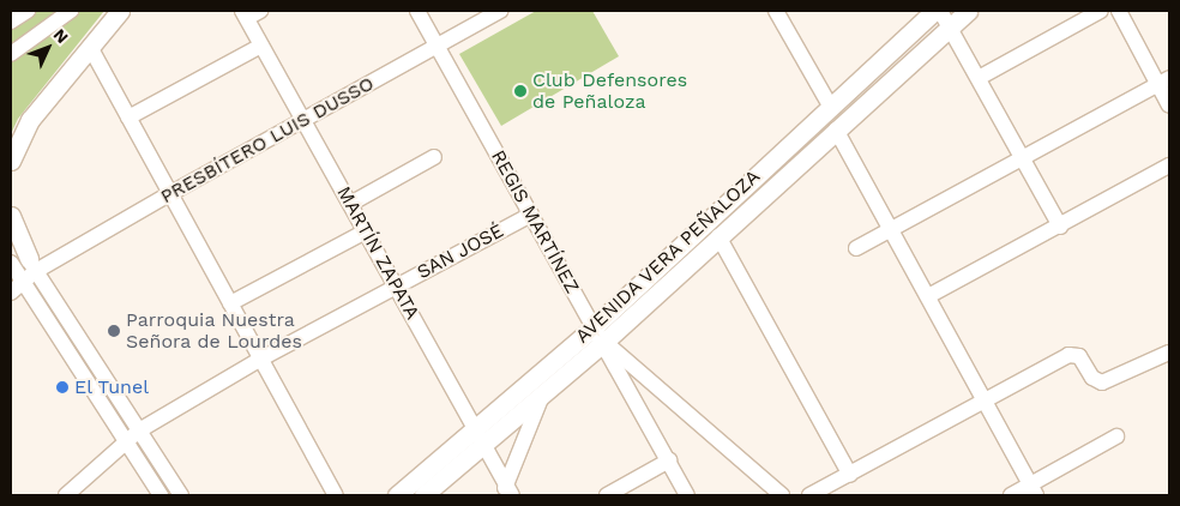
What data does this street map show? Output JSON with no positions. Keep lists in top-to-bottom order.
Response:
{
  "streets": {
    "main road": ["AVENIDA VERA PEÑALOZA"],
    "street": [
      "PRESBÍTERO LUIS DUSSO",
      "REGIS MARTÍNEZ",
      "SAN JOSÉ",
      "MARTÍN ZAPATA"
    ]
  },
  "crossings": [
    ["PRESBÍTERO LUIS DUSSO", "REGIS MARTÍNEZ"],
    ["PRESBÍTERO LUIS DUSSO", "MARTÍN ZAPATA"],
    ["REGIS MARTÍNEZ", "SAN JOSÉ"],
    ["REGIS MARTÍNEZ", "AVENIDA VERA PEÑALOZA"],
    ["SAN JOSÉ", "MARTÍN ZAPATA"],
    ["MARTÍN ZAPATA", "AVENIDA VERA PEÑALOZA"]
  ],
  "places": ["Club Defensores de Peñaloza", "Parroquia Nuestra Señora de Lourdes", "El Tunel"],
  "north": "top right"
}
